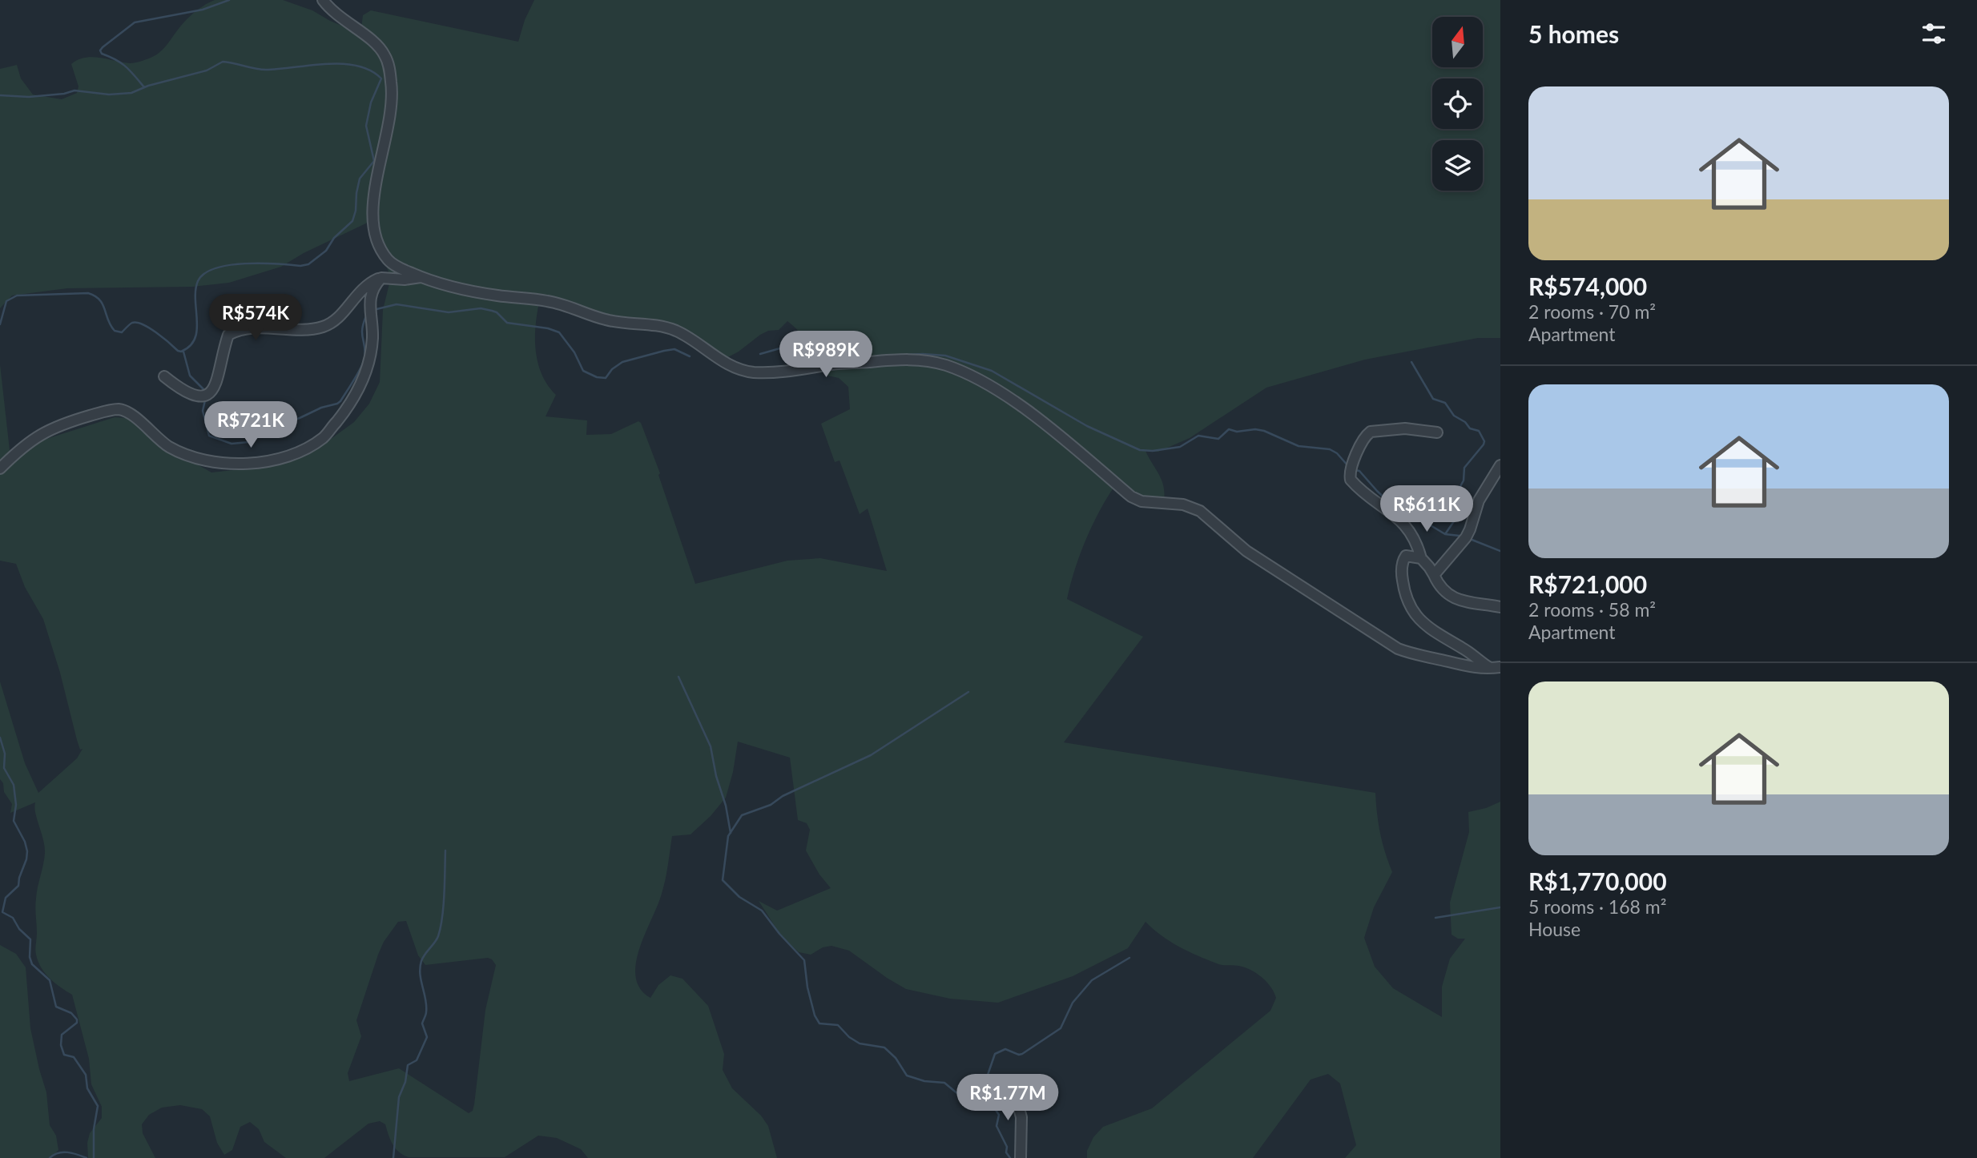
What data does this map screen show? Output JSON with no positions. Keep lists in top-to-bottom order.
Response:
{
  "north": "top",
  "page": {
    "heading": "5 homes",
    "list": [
      {
        "name": "R$574,000",
        "note": "2 rooms · 70 m² · Apartment"
      },
      {
        "name": "R$721,000",
        "note": "2 rooms · 58 m² · Apartment"
      },
      {
        "name": "R$1,770,000",
        "note": "5 rooms · 168 m² · House"
      }
    ],
    "price": [
      "R$574K",
      "R$989K",
      "R$721K",
      "R$611K",
      "R$1.77M"
    ]
  }
}
